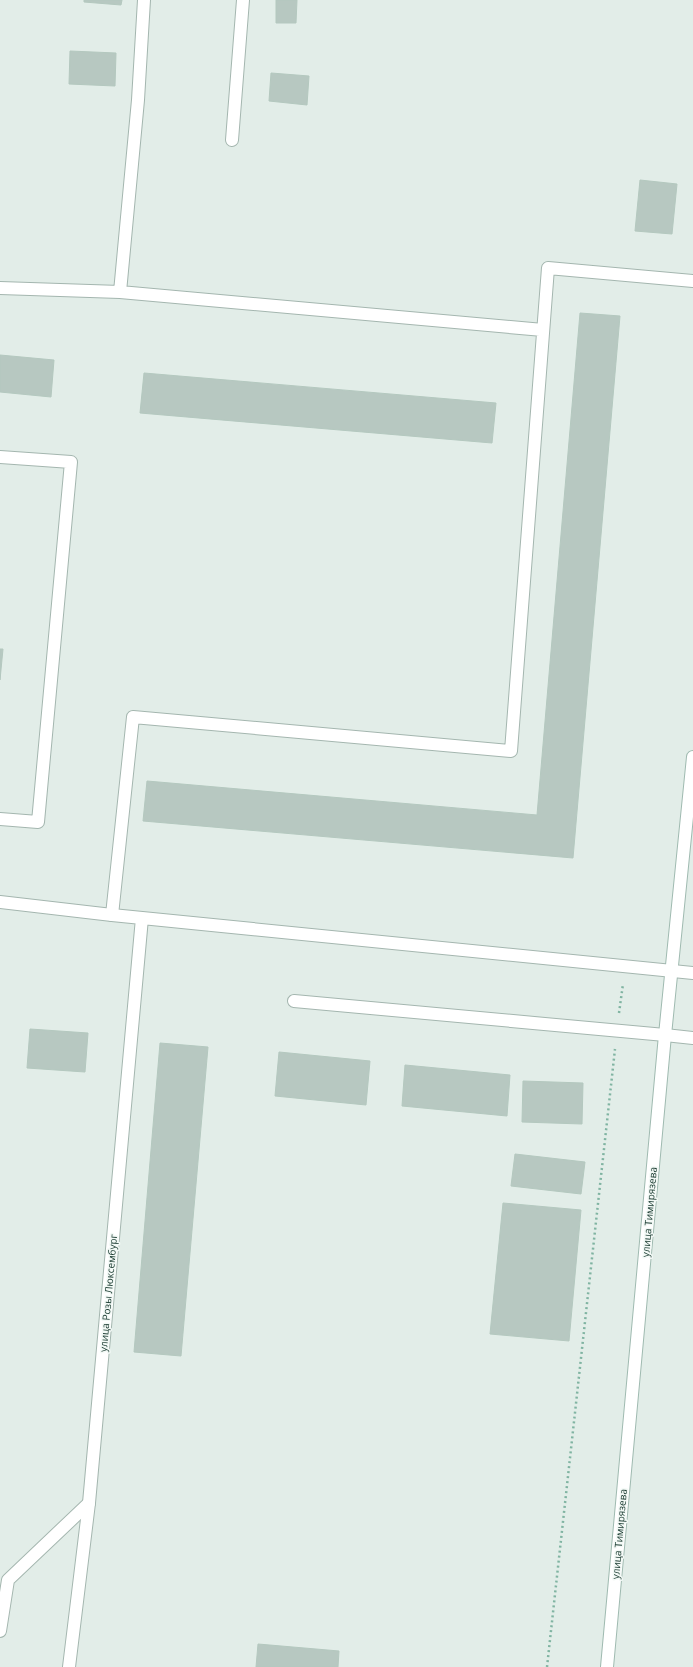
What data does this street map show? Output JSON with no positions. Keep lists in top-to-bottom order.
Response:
{
  "streets": {
    "street": ["улица Тимирязева", "улица Розы Люксембург"]
  }
}
